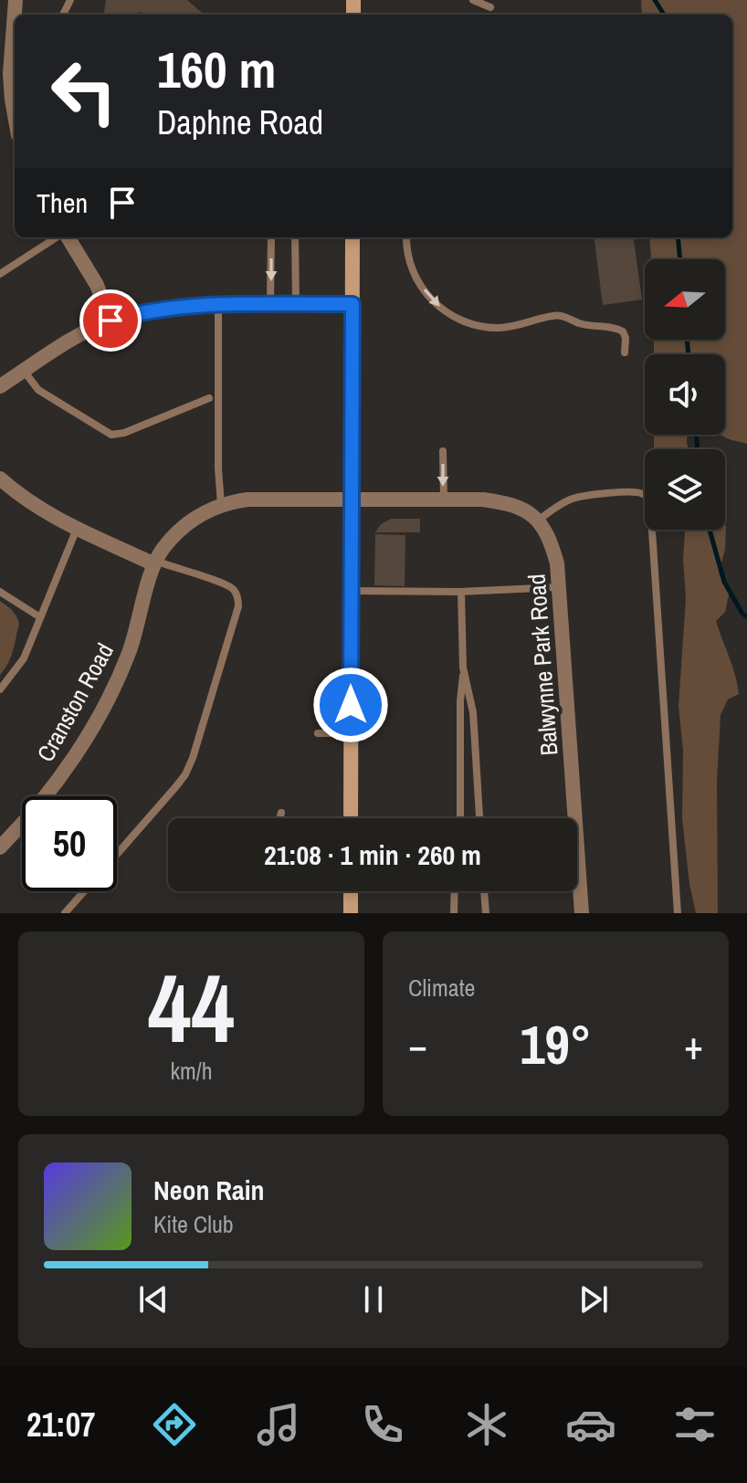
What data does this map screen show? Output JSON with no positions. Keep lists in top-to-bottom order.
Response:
{
  "streets": {
    "street": ["Balwynne Park Road", "Cranston Road"]
  },
  "north": "left",
  "page": {
    "turn": ["160 m", "Daphne Road"],
    "then": "Then",
    "limit": "50",
    "trip": "21:08 · 1 min · 260 m",
    "tile": [
      ["44", "km/h"],
      "Climate"
    ],
    "heat": ["−", "19°", "+"],
    "song": ["Neon Rain", "Kite Club"],
    "tabs": "21:07"
  }
}
